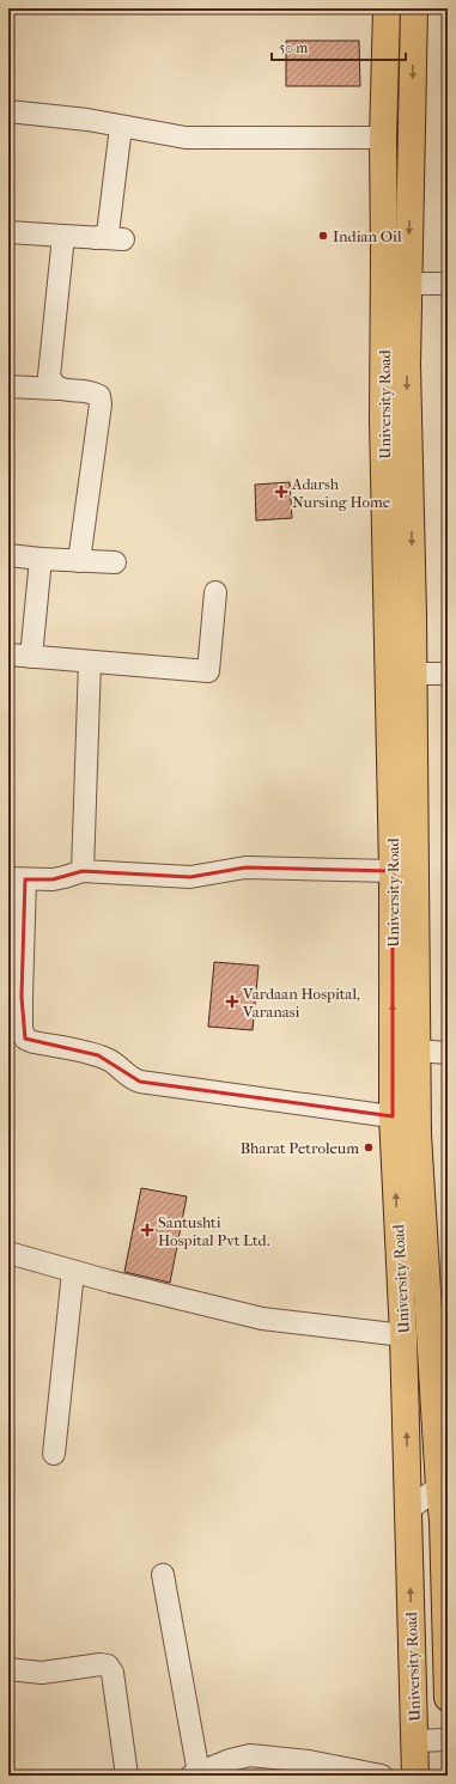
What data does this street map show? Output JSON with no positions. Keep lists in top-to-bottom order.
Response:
{
  "streets": {
    "main road": ["University Road"]
  },
  "places": {
    "other": ["Indian Oil", "Bharat Petroleum"],
    "health": ["Adarsh Nursing Home", "Vardaan Hospital, Varanasi", "Santushti Hospital Pvt Ltd."]
  },
  "scale_bar": "50 m"
}
